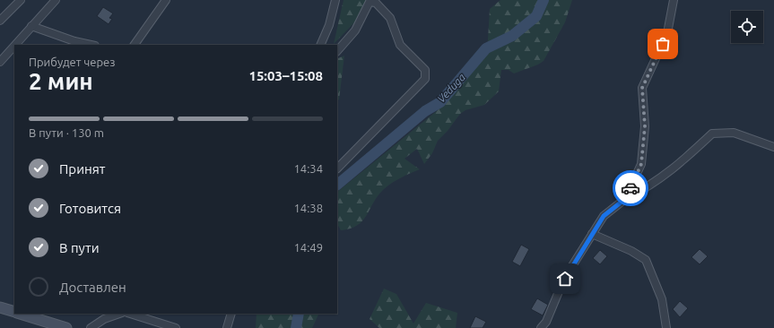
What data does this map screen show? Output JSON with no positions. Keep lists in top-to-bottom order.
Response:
{
  "water": ["Veduga"],
  "page": {
    "heading": ["2 мин", "Прибудет через", "15:03–15:08"],
    "bar": "В пути · 130 m",
    "list": [
      ["Принят", "14:34"],
      ["Готовится", "14:38"],
      ["В пути", "14:49"],
      "Доставлен"
    ]
  }
}
